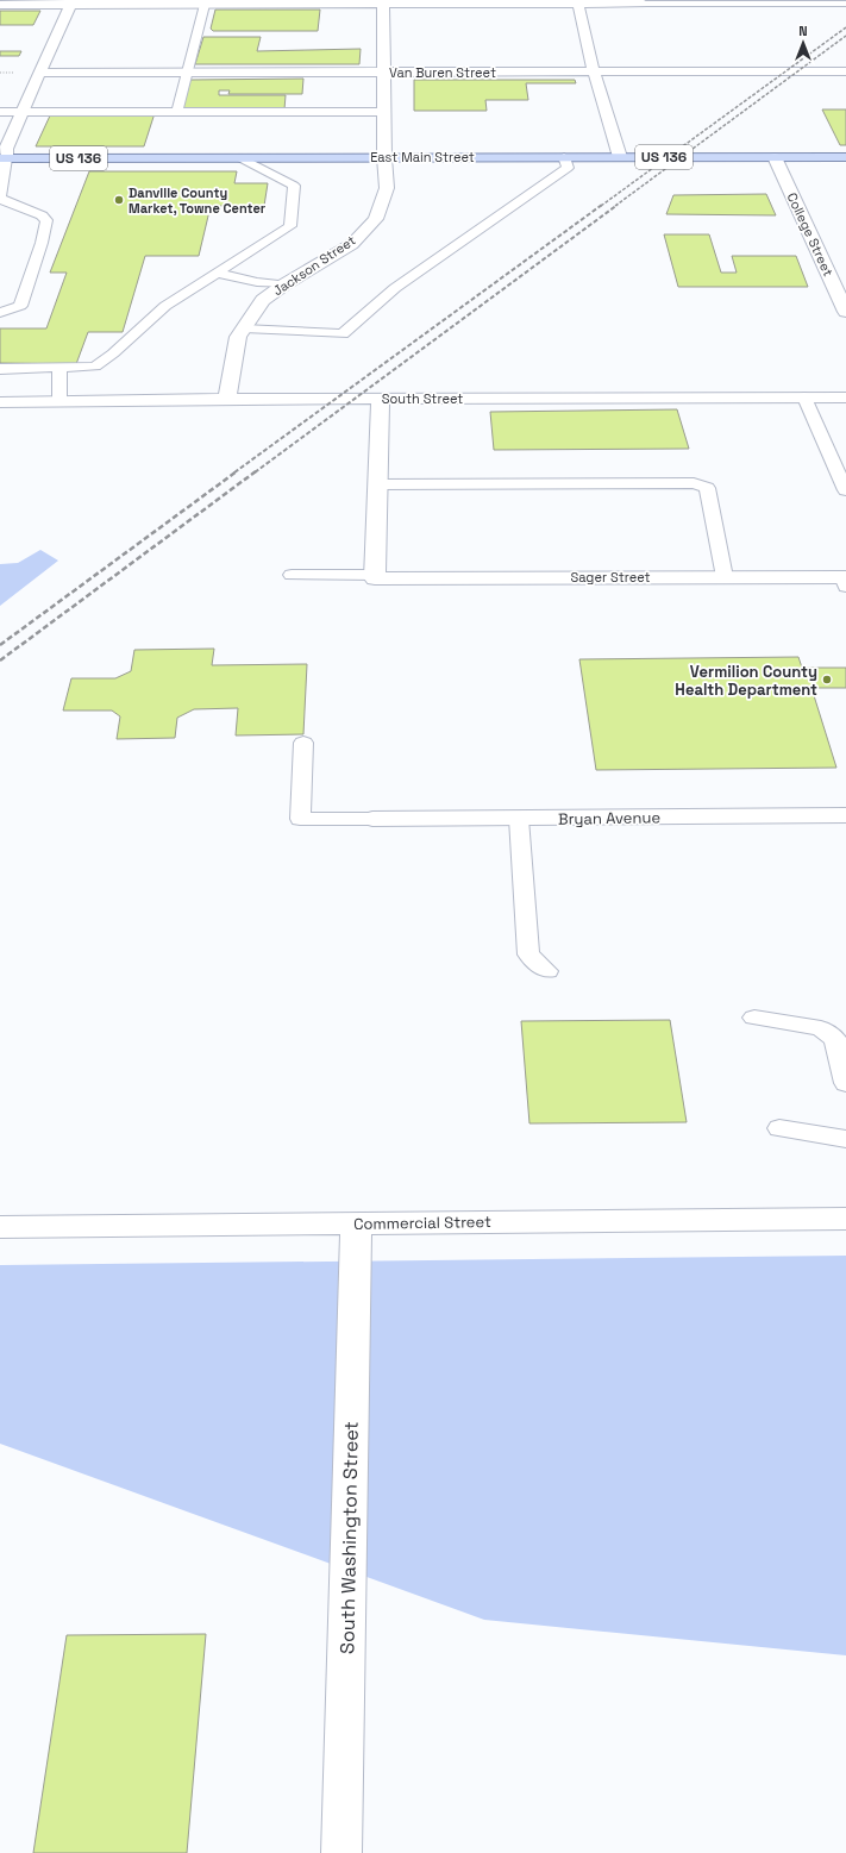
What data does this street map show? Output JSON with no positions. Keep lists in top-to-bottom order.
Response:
{
  "streets": {
    "main road": ["East Main Street", "US 136"],
    "street": [
      "Van Buren Street",
      "College Street",
      "Jackson Street",
      "South Street",
      "Sager Street",
      "Bryan Avenue",
      "Commercial Street",
      "South Washington Street"
    ]
  },
  "crossings": [
    ["Van Buren Street", "Jackson Street"],
    ["East Main Street", "College Street"],
    ["East Main Street", "Jackson Street"],
    ["Jackson Street", "South Street"],
    ["Commercial Street", "South Washington Street"]
  ],
  "places": ["Danville County Market, Towne Center", "Vermilion County Health Department"],
  "north": "top"
}
